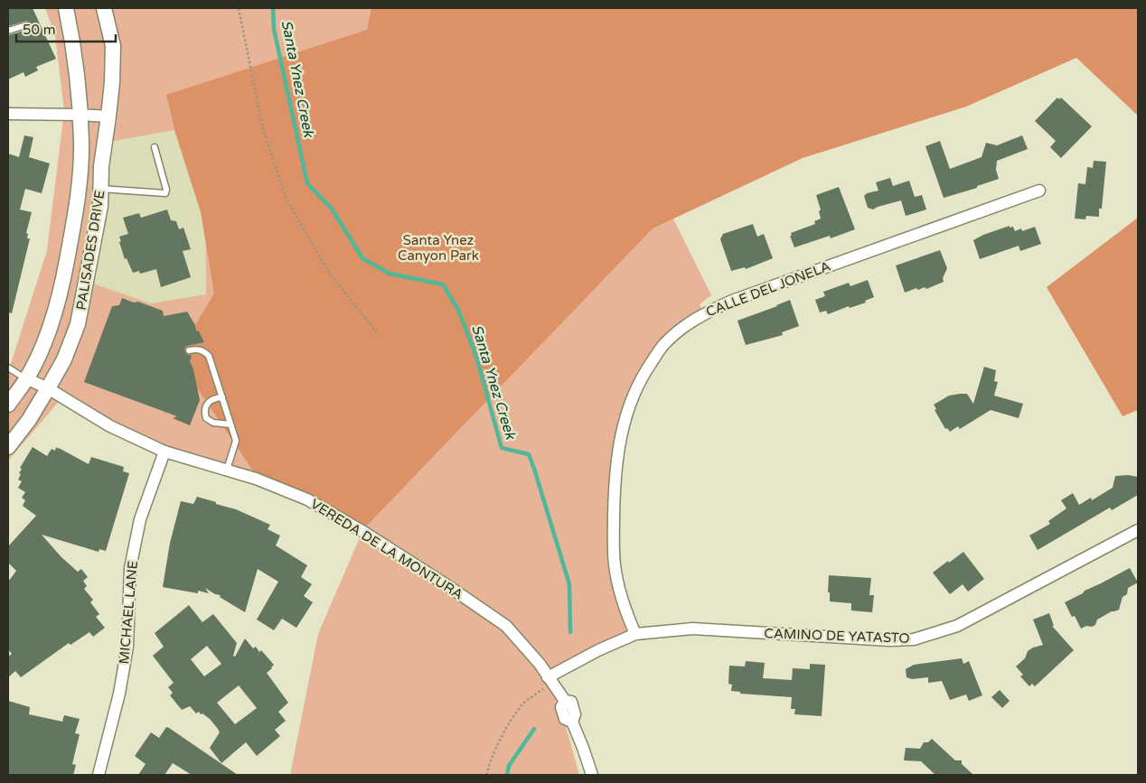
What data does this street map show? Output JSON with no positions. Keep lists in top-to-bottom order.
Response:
{
  "streets": {
    "street": [
      "PALISADES DRIVE",
      "CALLE DEL JONELA",
      "VEREDA DE LA MONTURA",
      "MICHAEL LANE",
      "CAMINO DE YATASTO"
    ]
  },
  "crossings": [
    ["PALISADES DRIVE", "VEREDA DE LA MONTURA"],
    ["CALLE DEL JONELA", "CAMINO DE YATASTO"],
    ["VEREDA DE LA MONTURA", "MICHAEL LANE"],
    ["VEREDA DE LA MONTURA", "CAMINO DE YATASTO"]
  ],
  "water": ["Santa Ynez Creek"],
  "parks": ["Santa Ynez Canyon Park"],
  "scale_bar": "50 m"
}
